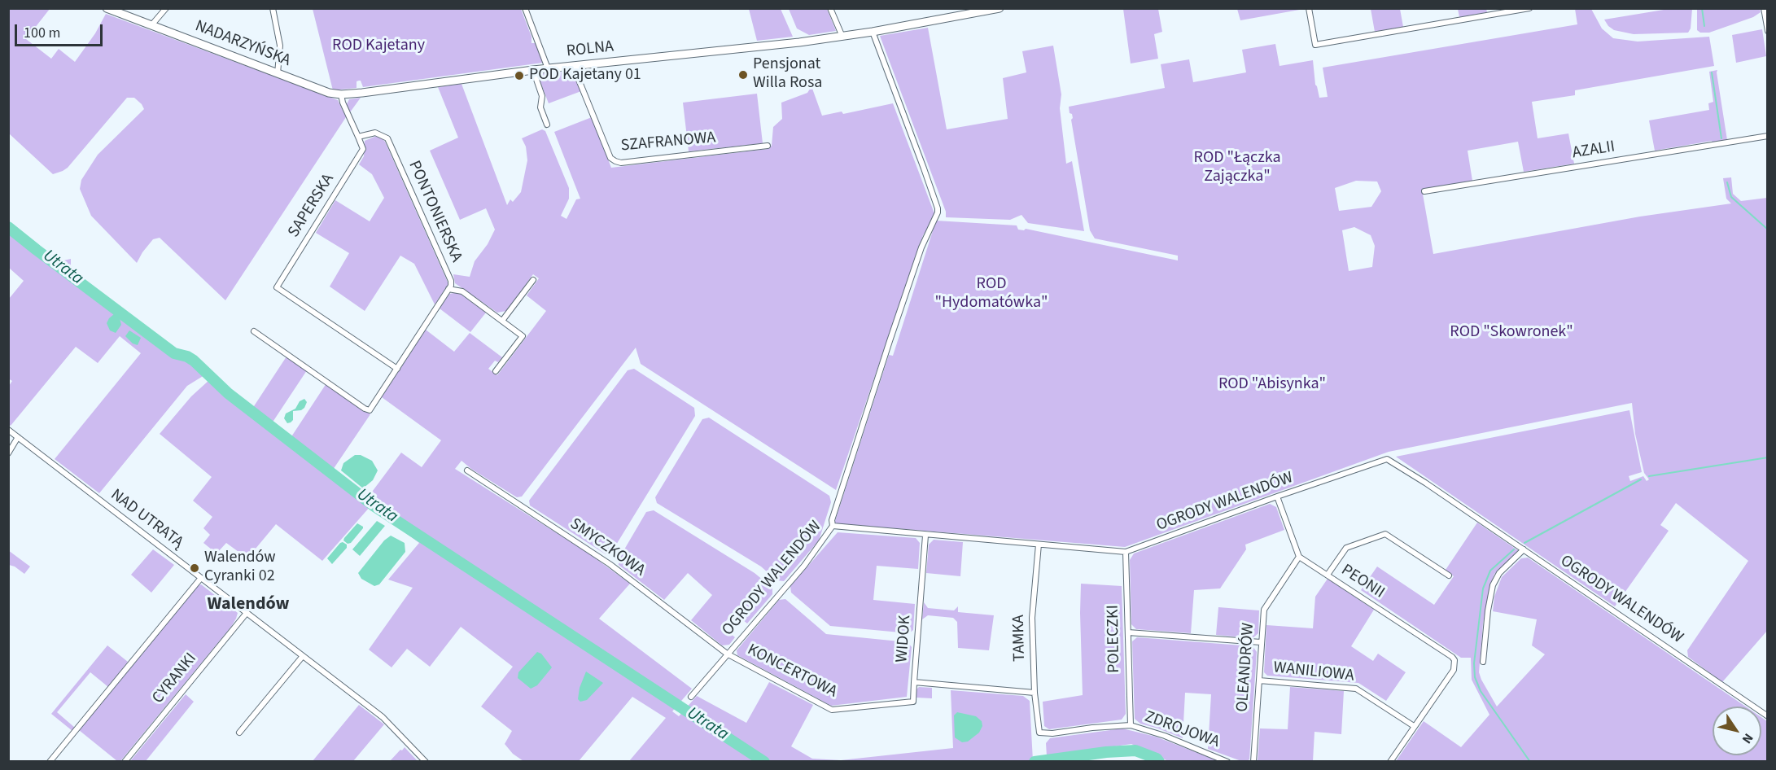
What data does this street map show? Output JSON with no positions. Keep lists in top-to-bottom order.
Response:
{
  "streets": {
    "street": [
      "NADARZYŃSKA",
      "ROLNA",
      "SZAFRANOWA",
      "AZALII",
      "SAPERSKA",
      "PONTONIERSKA",
      "OGRODY WALENDÓW",
      "NAD UTRATĄ",
      "SMYCZKOWA",
      "PEONII",
      "TAMKA",
      "WIDOK",
      "POLECZKI",
      "OLEANDRÓW",
      "KONCERTOWA",
      "WANILIOWA",
      "CYRANKI",
      "ZDROJOWA"
    ]
  },
  "crossings": [
    ["NADARZYŃSKA", "ROLNA"],
    ["ROLNA", "SZAFRANOWA"],
    ["SAPERSKA", "PONTONIERSKA"],
    ["OGRODY WALENDÓW", "SMYCZKOWA"],
    ["OGRODY WALENDÓW", "TAMKA"],
    ["OGRODY WALENDÓW", "WIDOK"],
    ["OGRODY WALENDÓW", "POLECZKI"],
    ["OGRODY WALENDÓW", "KONCERTOWA"],
    ["NAD UTRATĄ", "CYRANKI"],
    ["SMYCZKOWA", "KONCERTOWA"],
    ["PEONII", "OLEANDRÓW"],
    ["PEONII", "WANILIOWA"],
    ["TAMKA", "WIDOK"],
    ["TAMKA", "ZDROJOWA"],
    ["WIDOK", "KONCERTOWA"],
    ["POLECZKI", "ZDROJOWA"],
    ["OLEANDRÓW", "WANILIOWA"]
  ],
  "districts": ["Walendów"],
  "water": ["Utrata"],
  "parks": [
    "ROD Kajetany",
    "ROD \"Łączka Zajączka\"",
    "ROD \"Hydomatówka\"",
    "ROD \"Skowronek\"",
    "ROD \"Abisynka\""
  ],
  "places": ["Pensjonat Willa Rosa", "POD Kajetany 01", "Walendów Cyranki 02"],
  "scale_bar": "100 m",
  "north": "bottom right"
}
